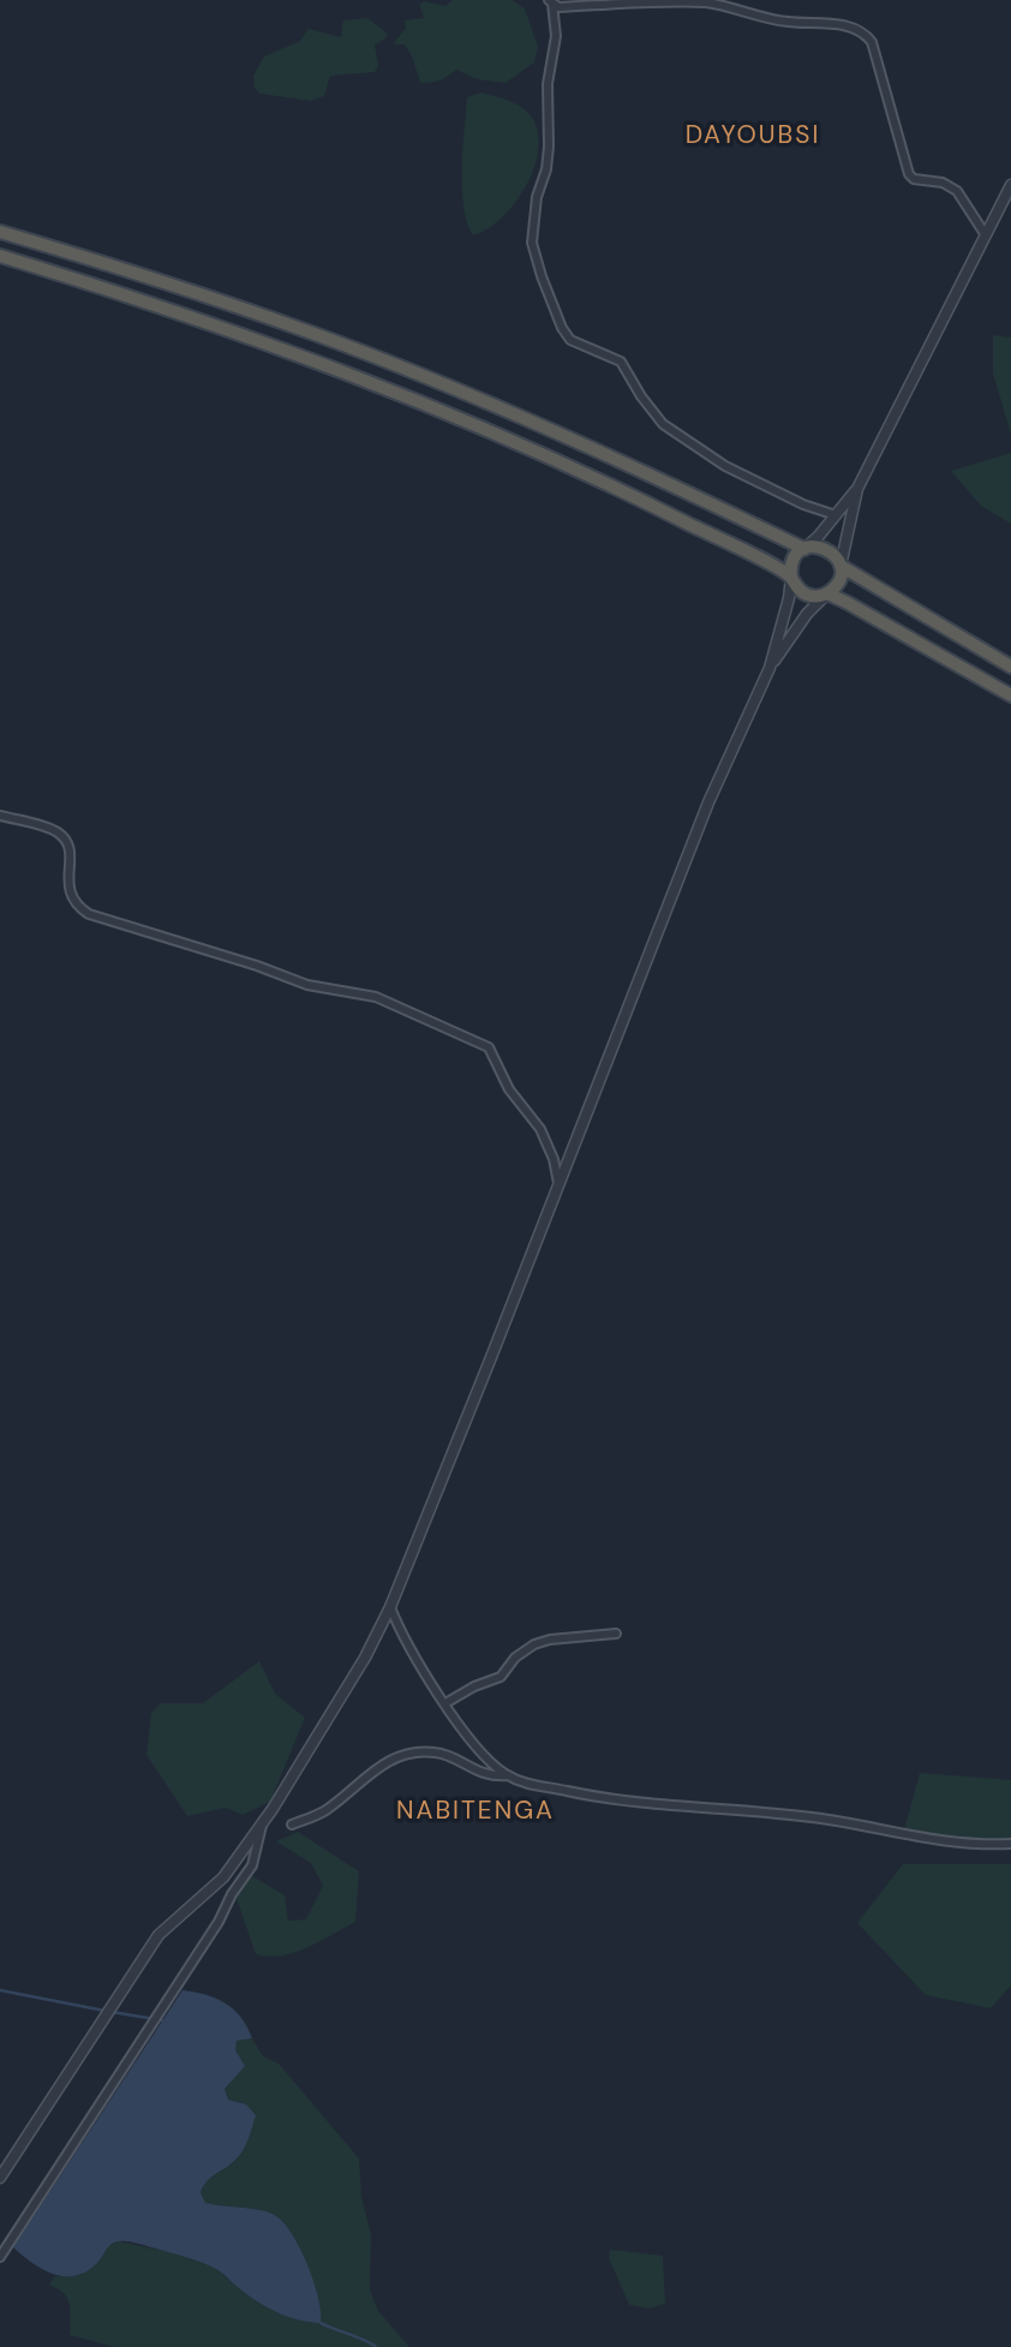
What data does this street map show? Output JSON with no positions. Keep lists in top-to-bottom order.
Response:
{
  "districts": ["DAYOUBSI", "NABITENGA"]
}
